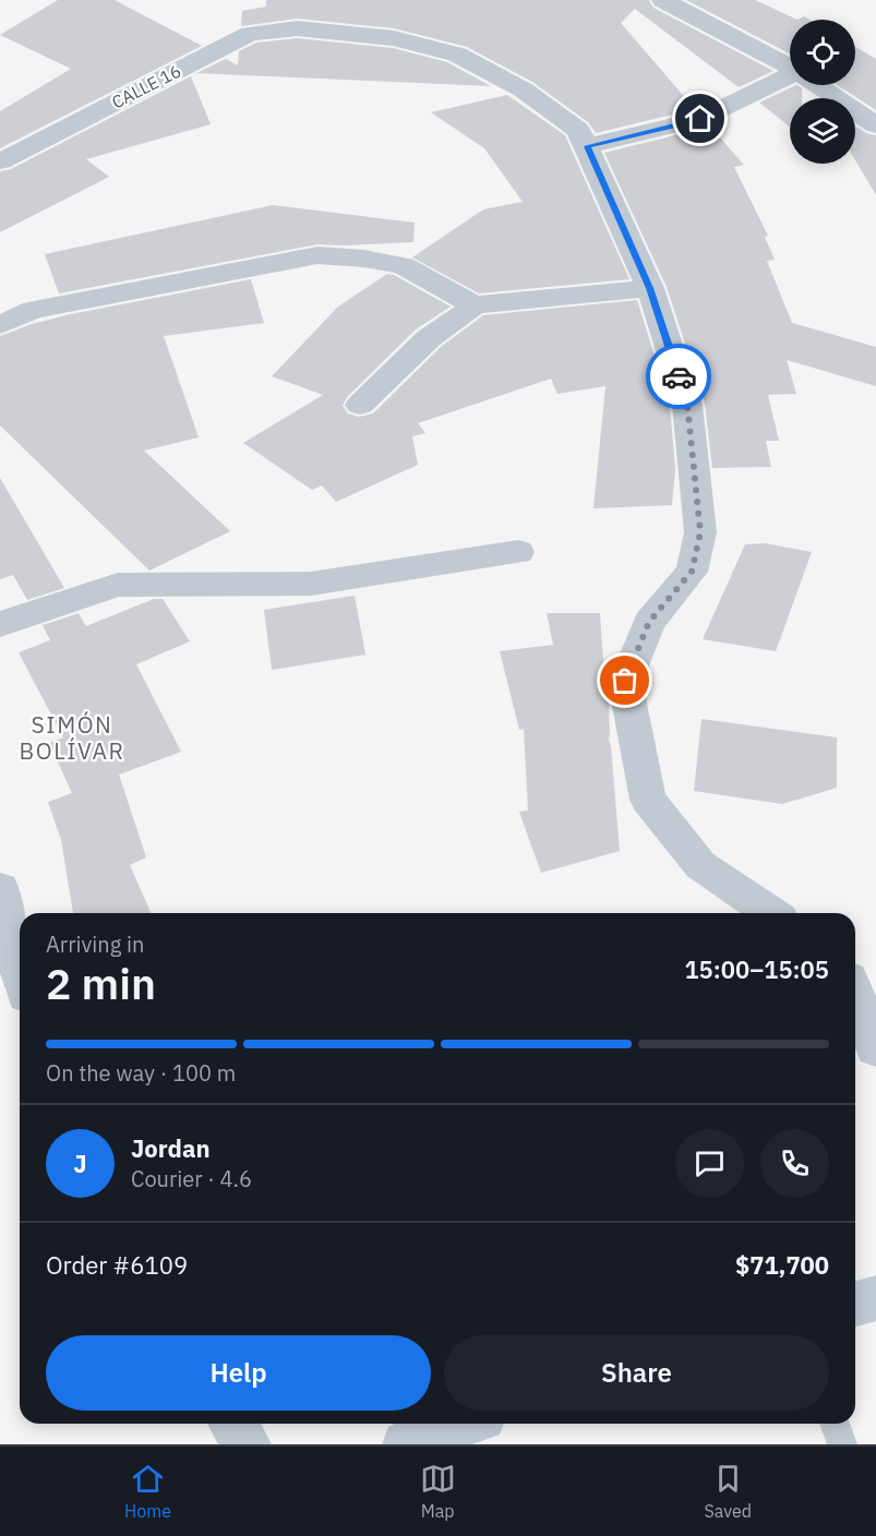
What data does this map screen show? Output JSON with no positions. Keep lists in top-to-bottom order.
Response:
{
  "streets": {
    "street": ["CALLE 16"]
  },
  "districts": ["SIMÓN BOLÍVAR"],
  "page": {
    "heading": ["2 min", "Arriving in", "15:00–15:05"],
    "panel": [
      "Jordan",
      "Courier · 4.6",
      "Order #6109",
      "$71,700"
    ],
    "bar": "On the way · 100 m",
    "round": "J",
    "buttons": ["Help", "Share"],
    "tabs": ["Home", "Map", "Saved"]
  }
}
